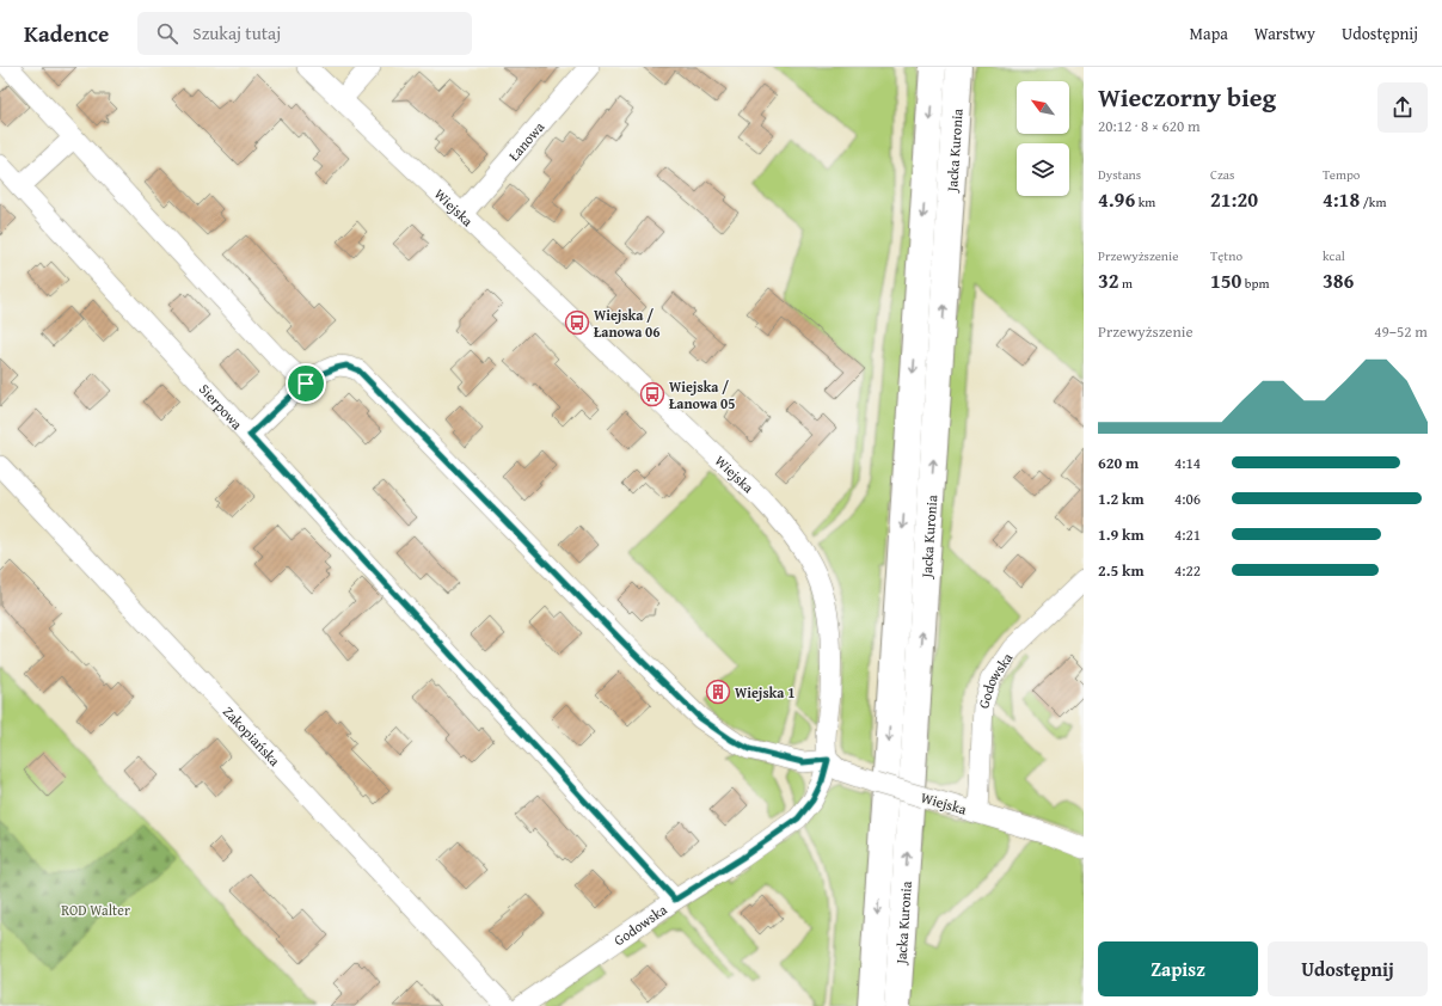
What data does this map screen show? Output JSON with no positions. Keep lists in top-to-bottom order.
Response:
{
  "streets": {
    "main road": ["Jacka Kuronia"],
    "street": [
      "Łanowa",
      "Wiejska",
      "Sierpowa",
      "Godowska",
      "Zakopiańska"
    ]
  },
  "crossings": [
    ["Łanowa", "Wiejska"],
    ["Wiejska", "Godowska"],
    ["Sierpowa", "Godowska"]
  ],
  "parks": ["ROD Walter"],
  "places": {
    "bus stop": ["Wiejska / Łanowa 06", "Wiejska / Łanowa 05"],
    "building": ["Wiejska 1"]
  },
  "north": "top left",
  "page": {
    "header": "Kadence",
    "search": "Szukaj tutaj",
    "nav": ["Mapa", "Warstwy", "Udostępnij"],
    "heading": ["Wieczorny bieg", "20:12 · 8 × 620 m"],
    "stats": [
      ["Dystans", "4.96 km"],
      ["Czas", "21:20"],
      ["Tempo", "4:18 /km"],
      ["Przewyższenie", "32 m"],
      ["Tętno", "150 bpm"],
      ["kcal", "386"]
    ],
    "chart": ["Przewyższenie", "49–52 m"],
    "list": [
      {
        "name": "620 m",
        "note": "4:14"
      },
      {
        "name": "1.2 km",
        "note": "4:06"
      },
      {
        "name": "1.9 km",
        "note": "4:21"
      },
      {
        "name": "2.5 km",
        "note": "4:22"
      }
    ],
    "buttons": ["Zapisz", "Udostępnij"]
  }
}
